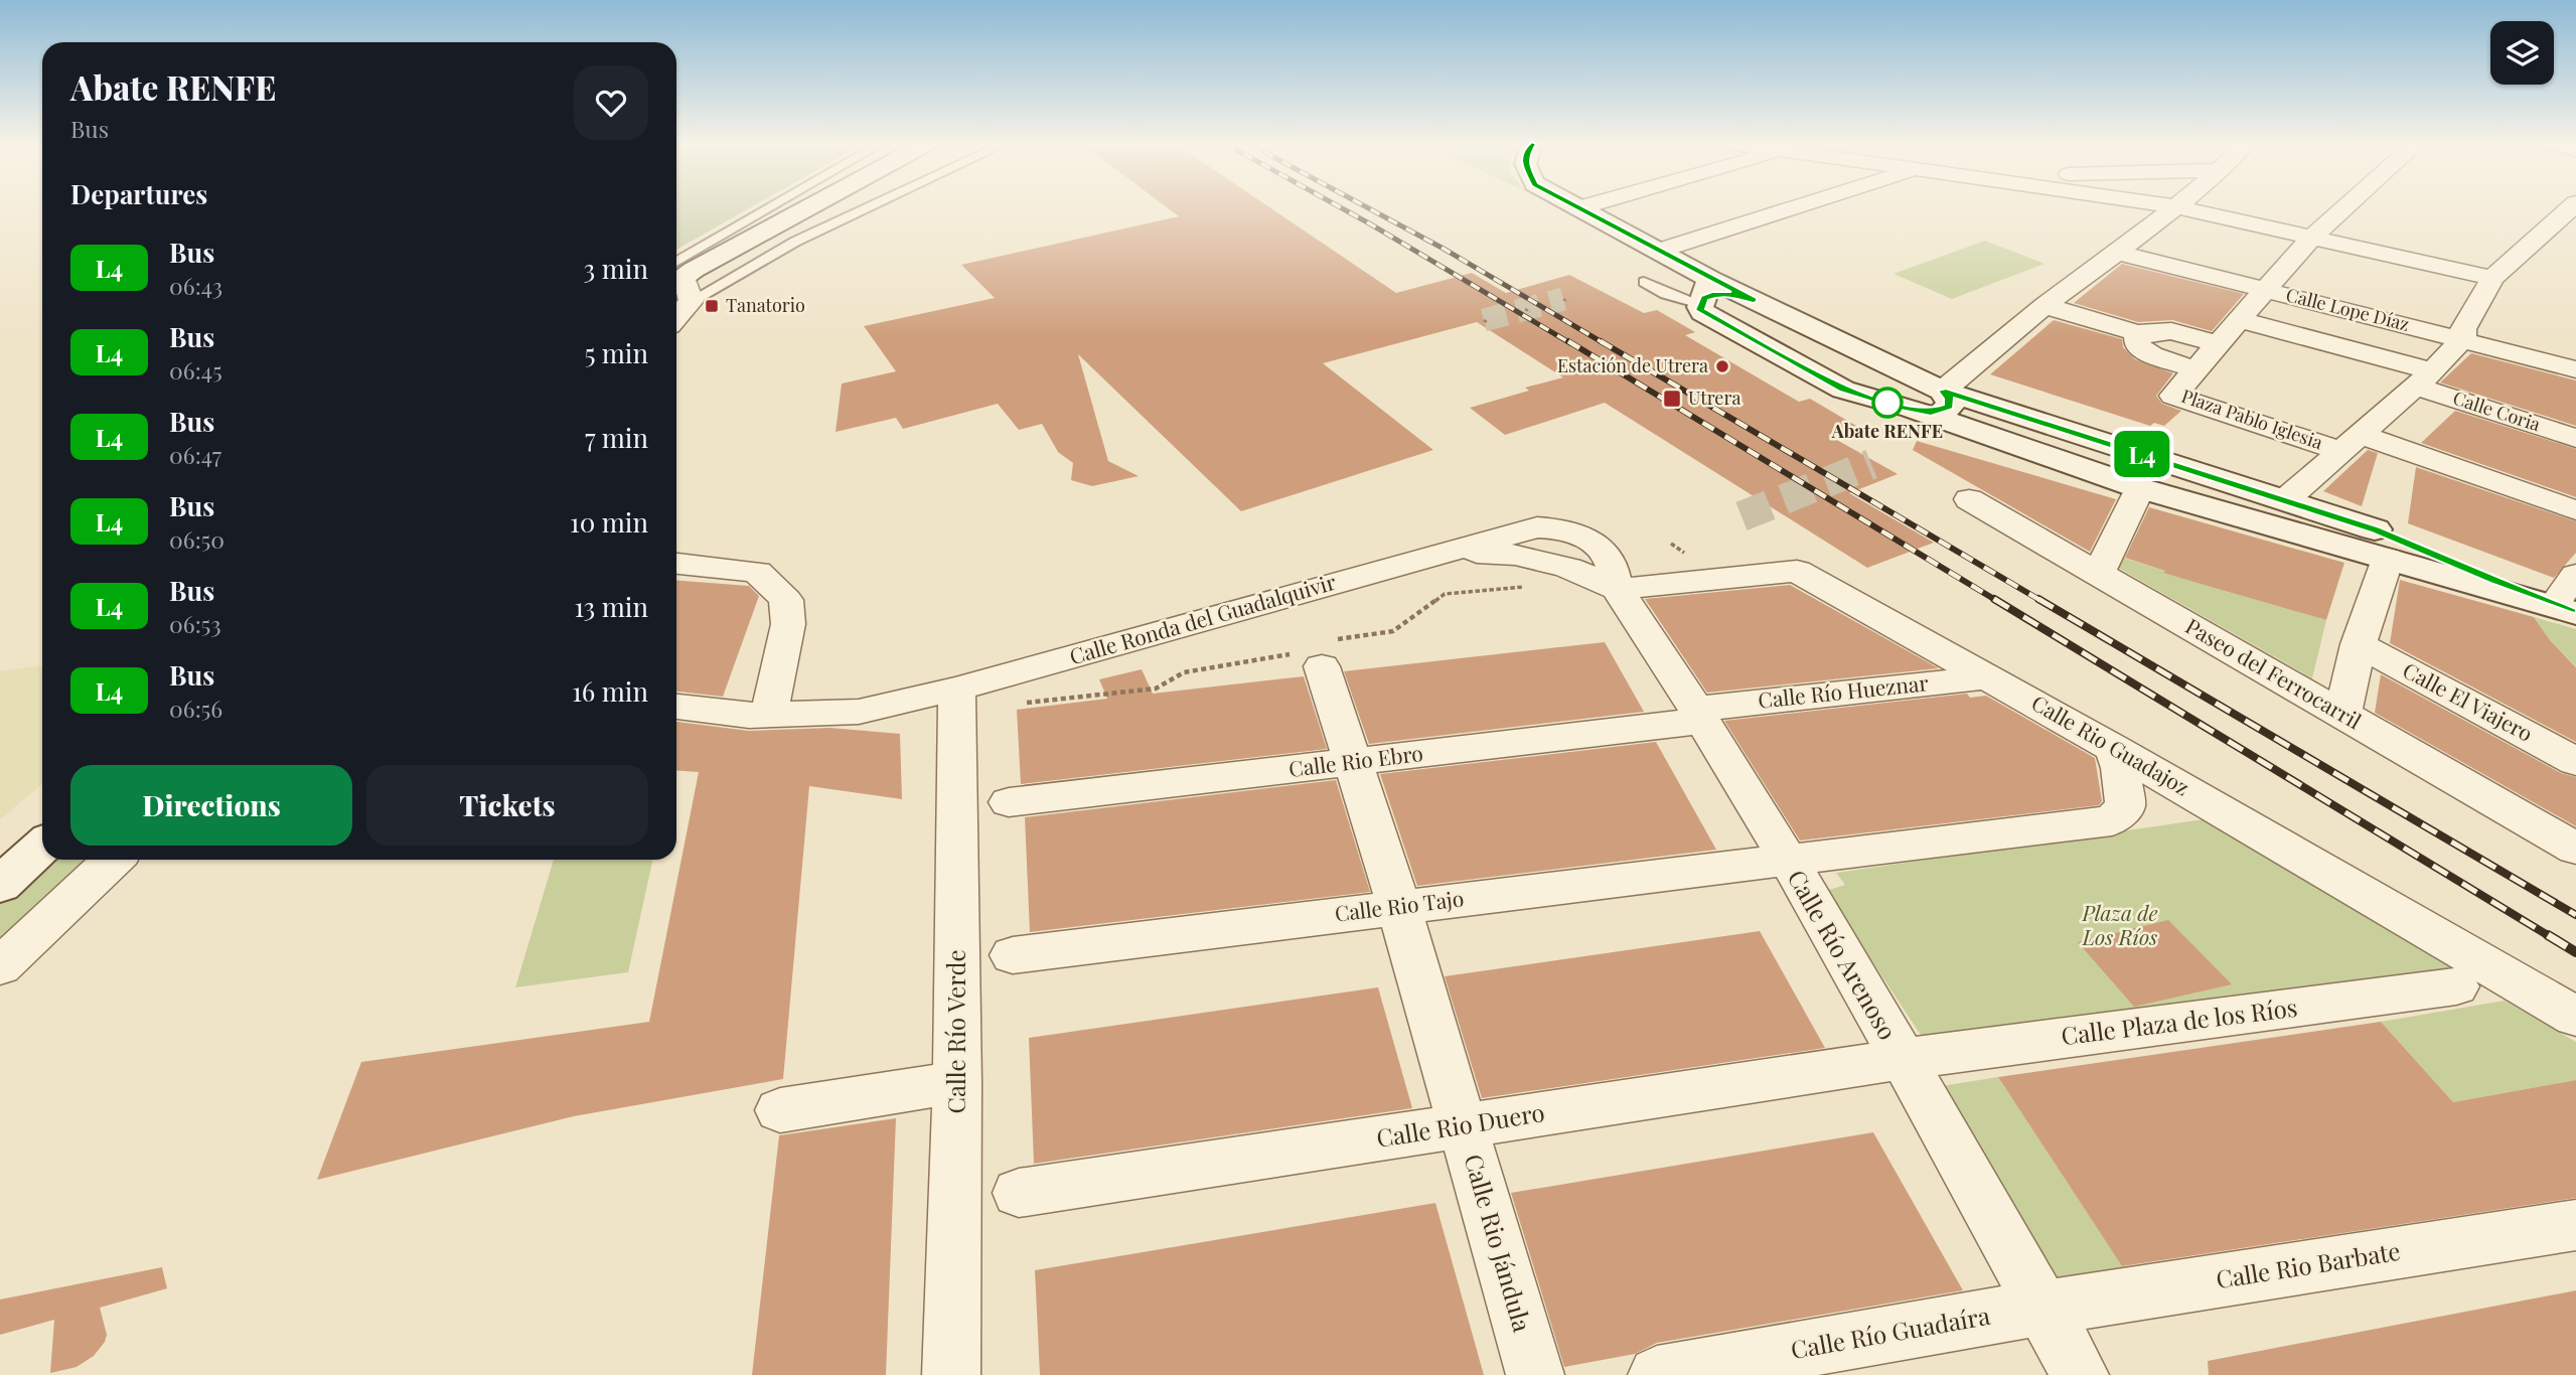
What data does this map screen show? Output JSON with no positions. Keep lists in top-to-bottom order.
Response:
{
  "streets": {
    "street": [
      "Calle Lope Díaz",
      "Calle Coria",
      "Plaza Pablo Iglesia",
      "Calle Ronda del Guadalquivir",
      "Paseo del Ferrocarril",
      "Calle Río Hueznar",
      "Calle El Viajero",
      "Calle Rio Guadajoz",
      "Calle Rio Ebro",
      "Calle Rio Tajo",
      "Calle Río Arenoso",
      "Calle Plaza de los Ríos",
      "Calle Río Verde",
      "Calle Rio Duero",
      "Calle Rio Jándula",
      "Calle Rio Barbate",
      "Calle Río Guadaíra"
    ]
  },
  "crossings": [
    ["Calle Lope Díaz", "Plaza Pablo Iglesia"],
    ["Calle Ronda del Guadalquivir", "Calle Rio Guadajoz"],
    ["Calle Ronda del Guadalquivir", "Calle Río Arenoso"],
    ["Calle Ronda del Guadalquivir", "Calle Río Verde"],
    ["Calle Río Hueznar", "Calle Rio Guadajoz"],
    ["Calle Río Hueznar", "Calle Rio Ebro"],
    ["Calle Río Hueznar", "Calle Río Arenoso"],
    ["Calle Rio Guadajoz", "Calle Río Arenoso"],
    ["Calle Rio Ebro", "Calle Río Arenoso"],
    ["Calle Rio Ebro", "Calle Rio Jándula"],
    ["Calle Rio Tajo", "Calle Río Arenoso"],
    ["Calle Rio Tajo", "Calle Rio Jándula"],
    ["Calle Río Arenoso", "Calle Plaza de los Ríos"],
    ["Calle Río Arenoso", "Calle Rio Duero"],
    ["Calle Río Arenoso", "Calle Rio Barbate"],
    ["Calle Río Arenoso", "Calle Río Guadaíra"],
    ["Calle Plaza de los Ríos", "Calle Rio Duero"],
    ["Calle Rio Duero", "Calle Rio Jándula"],
    ["Calle Rio Barbate", "Calle Río Guadaíra"]
  ],
  "parks": ["Plaza de Los Ríos"],
  "places": {
    "transit": ["Tanatorio", "Utrera"],
    "other": ["Estación de Utrera", "Abate RENFE"]
  },
  "lines": ["bus line L4"],
  "page": {
    "on_map": "L4",
    "heading": [
      ["Abate RENFE", "Bus"],
      "Departures"
    ],
    "list": [
      {
        "mark": "L4",
        "name": "Bus",
        "note": "06:43",
        "value": "3 min"
      },
      {
        "mark": "L4",
        "name": "Bus",
        "note": "06:45",
        "value": "5 min"
      },
      {
        "mark": "L4",
        "name": "Bus",
        "note": "06:47",
        "value": "7 min"
      },
      {
        "mark": "L4",
        "name": "Bus",
        "note": "06:50",
        "value": "10 min"
      },
      {
        "mark": "L4",
        "name": "Bus",
        "note": "06:53",
        "value": "13 min"
      },
      {
        "mark": "L4",
        "name": "Bus",
        "note": "06:56",
        "value": "16 min"
      }
    ],
    "buttons": ["Directions", "Tickets"]
  }
}
